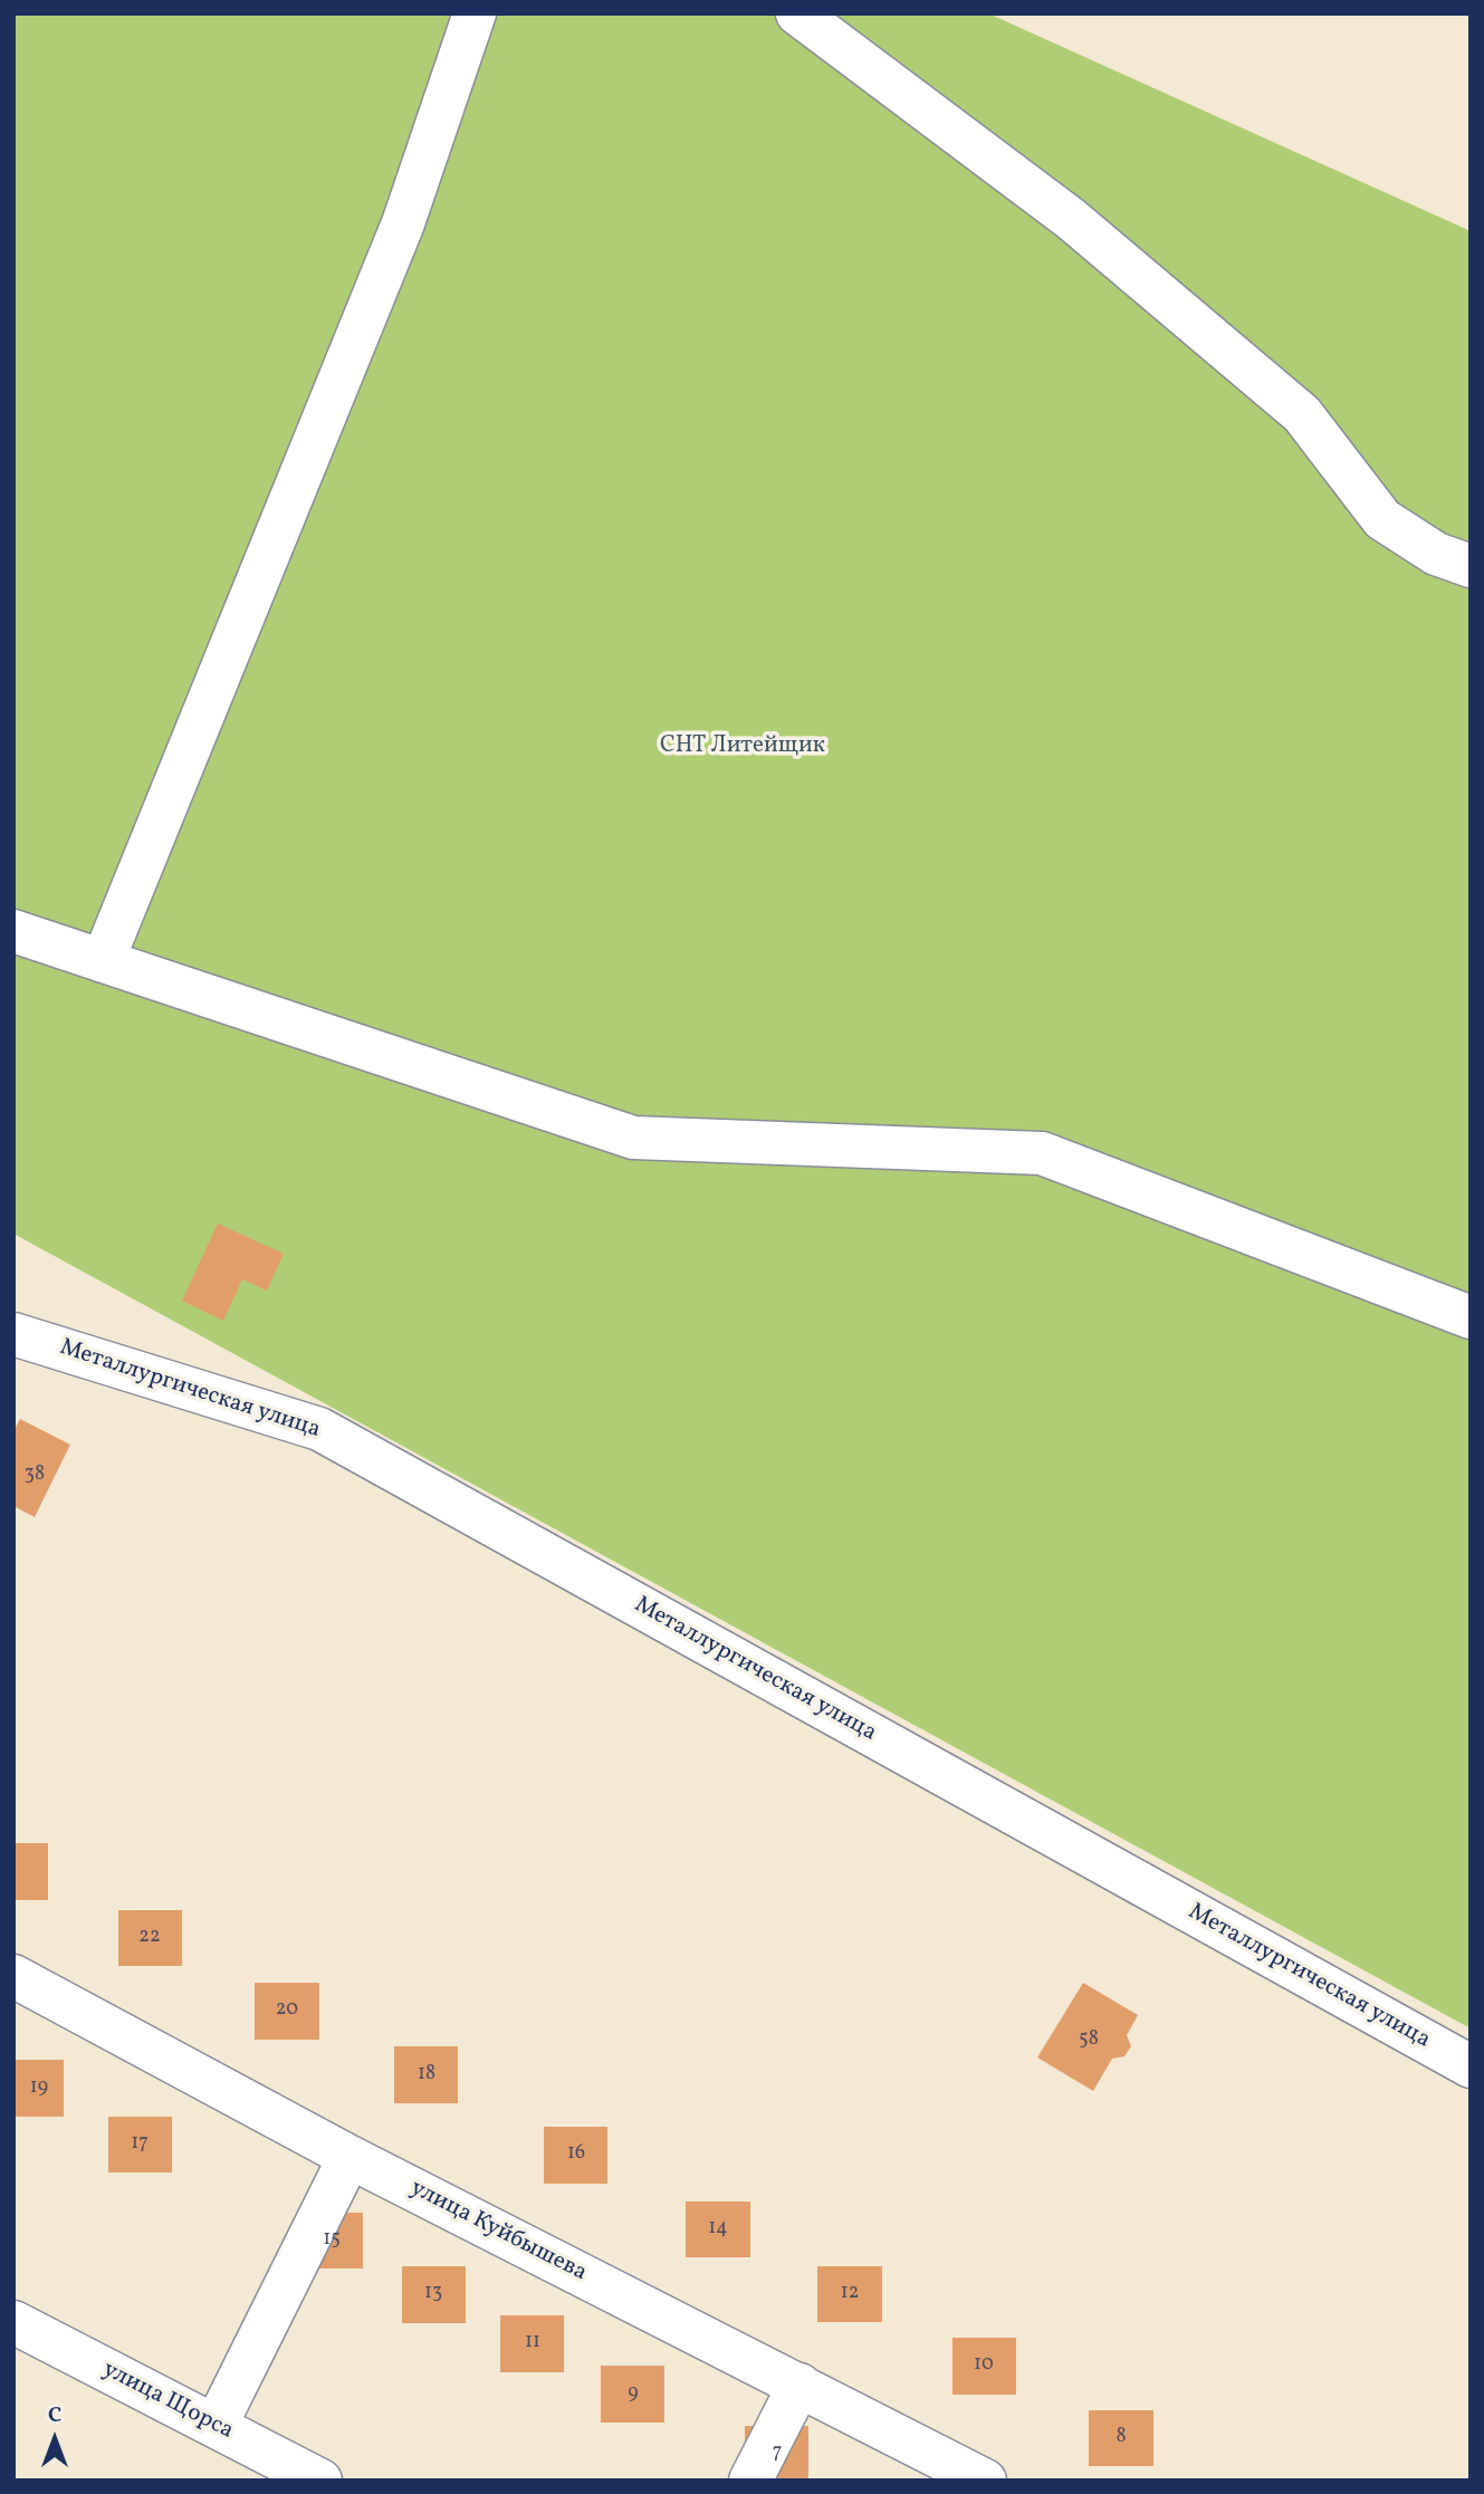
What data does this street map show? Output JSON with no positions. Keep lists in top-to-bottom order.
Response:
{
  "streets": {
    "street": ["Металлургическая улица", "улица Куйбышева", "улица Щорса"]
  },
  "parks": ["СНТ Литейщик"],
  "house_numbers": [
    "38",
    "22",
    "20",
    "58",
    "18",
    "19",
    "17",
    "16",
    "14",
    "15",
    "13",
    "12",
    "11",
    "10",
    "9",
    "8",
    "7"
  ],
  "north": "top"
}
